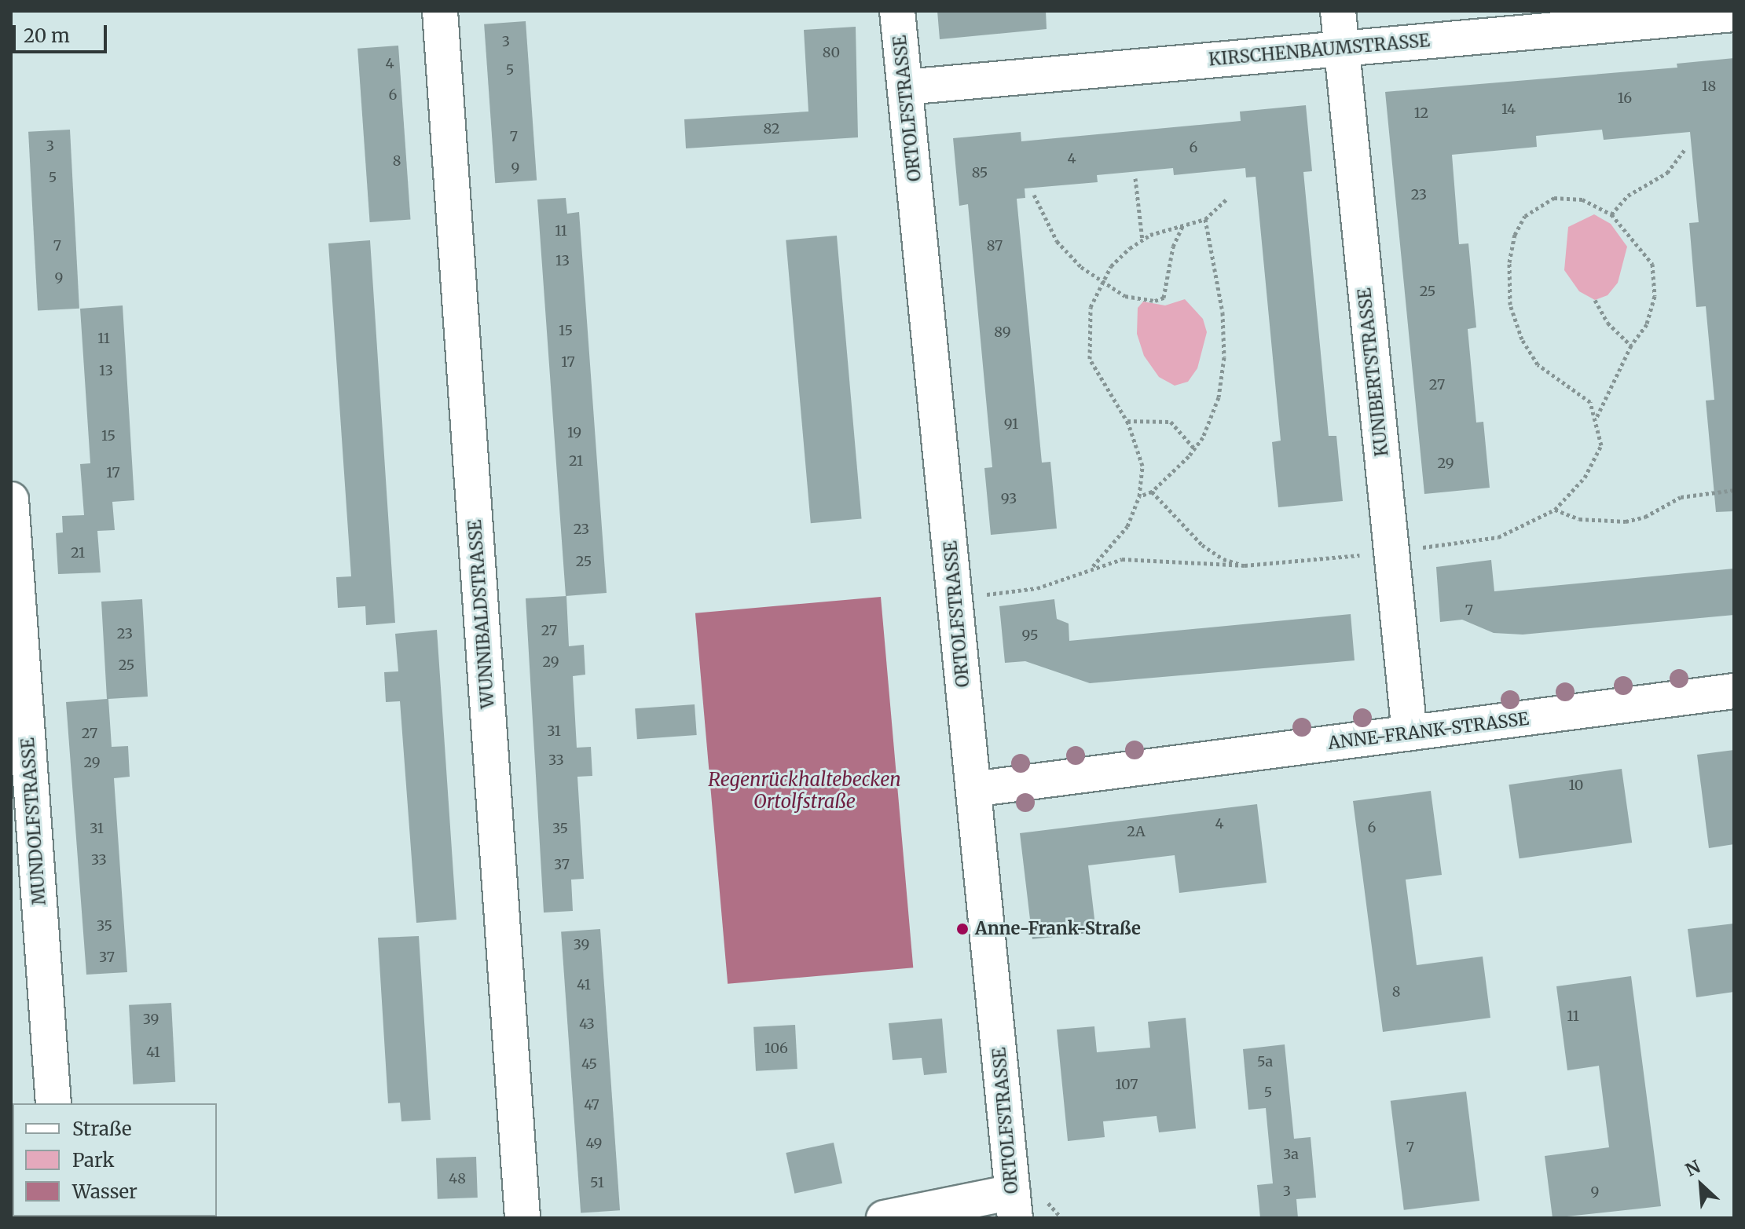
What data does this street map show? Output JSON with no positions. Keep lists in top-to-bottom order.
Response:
{
  "streets": {
    "street": [
      "KIRSCHENBAUMSTRASSE",
      "ORTOLFSTRASSE",
      "KUNIBERTSTRASSE",
      "WUNNIBALDSTRASSE",
      "ANNE-FRANK-STRASSE",
      "MUNDOLFSTRASSE"
    ]
  },
  "crossings": [
    ["KIRSCHENBAUMSTRASSE", "ORTOLFSTRASSE"],
    ["KIRSCHENBAUMSTRASSE", "KUNIBERTSTRASSE"],
    ["ORTOLFSTRASSE", "ANNE-FRANK-STRASSE"],
    ["KUNIBERTSTRASSE", "ANNE-FRANK-STRASSE"]
  ],
  "water": ["Regenrückhaltebecken Ortolfstraße"],
  "places": ["Anne-Frank-Straße"],
  "house_numbers": [
    "3",
    "80",
    "4",
    "5",
    "18",
    "6",
    "16",
    "14",
    "12",
    "82",
    "7",
    "3",
    "6",
    "4",
    "8",
    "9",
    "85",
    "5",
    "23",
    "11",
    "7",
    "87",
    "13",
    "9",
    "25",
    "15",
    "89",
    "11",
    "17",
    "13",
    "27",
    "91",
    "19",
    "15",
    "21",
    "29",
    "17",
    "93",
    "23",
    "21",
    "25",
    "7",
    "27",
    "23",
    "95",
    "29",
    "25",
    "31",
    "27",
    "33",
    "29",
    "10",
    "4",
    "6",
    "31",
    "35",
    "2A",
    "33",
    "37",
    "35",
    "39",
    "37",
    "41",
    "8",
    "11",
    "39",
    "43",
    "106",
    "41",
    "5a",
    "45",
    "107",
    "5",
    "47",
    "49",
    "7",
    "3a",
    "48",
    "51",
    "3",
    "9"
  ],
  "legend": ["Straße", "Park", "Wasser"],
  "scale_bar": "20 m",
  "north": "top left"
}
